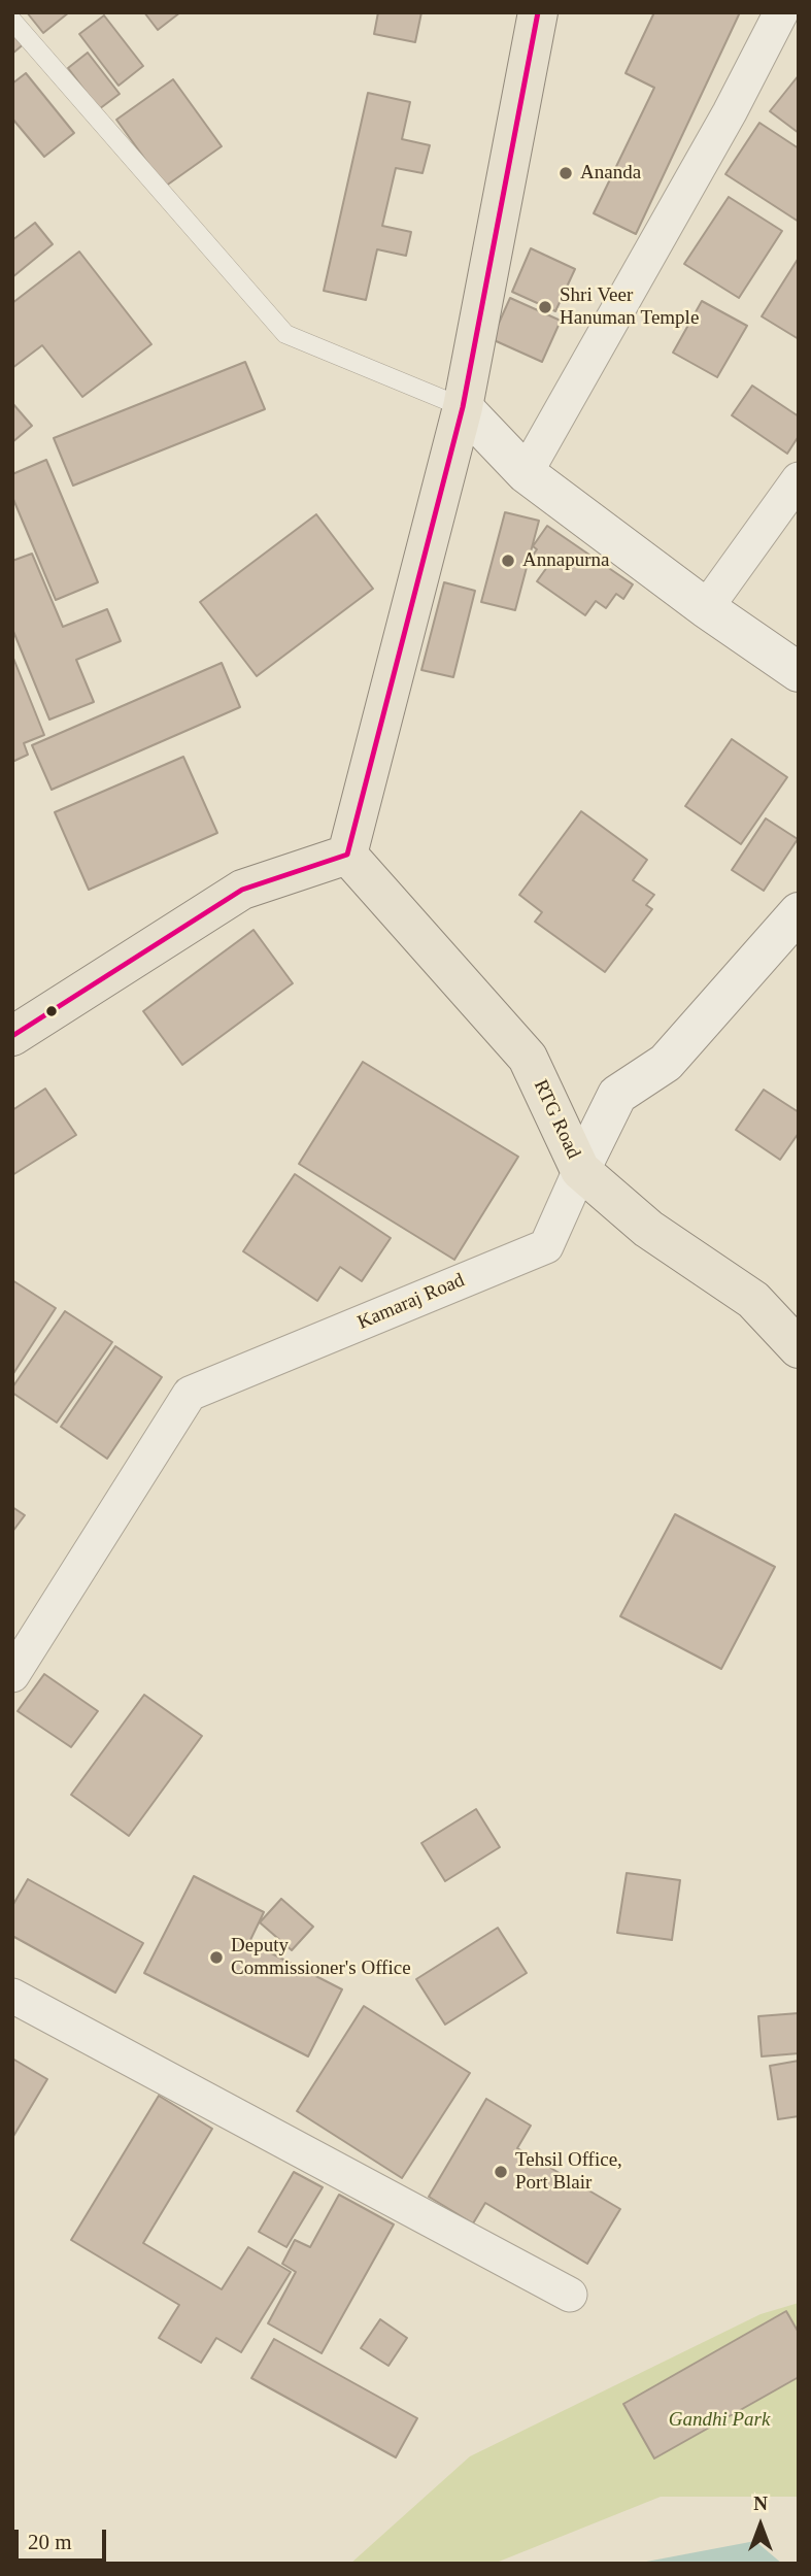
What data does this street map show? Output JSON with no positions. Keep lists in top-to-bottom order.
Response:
{
  "streets": {
    "main road": ["RTG Road"],
    "street": ["Kamaraj Road"]
  },
  "crossings": [
    ["RTG Road", "Kamaraj Road"]
  ],
  "parks": ["Gandhi Park"],
  "places": [
    "Ananda",
    "Shri Veer Hanuman Temple",
    "Annapurna",
    "Deputy Commissioner's Office",
    "Tehsil Office, Port Blair"
  ],
  "scale_bar": "20 m",
  "north": "top"
}
